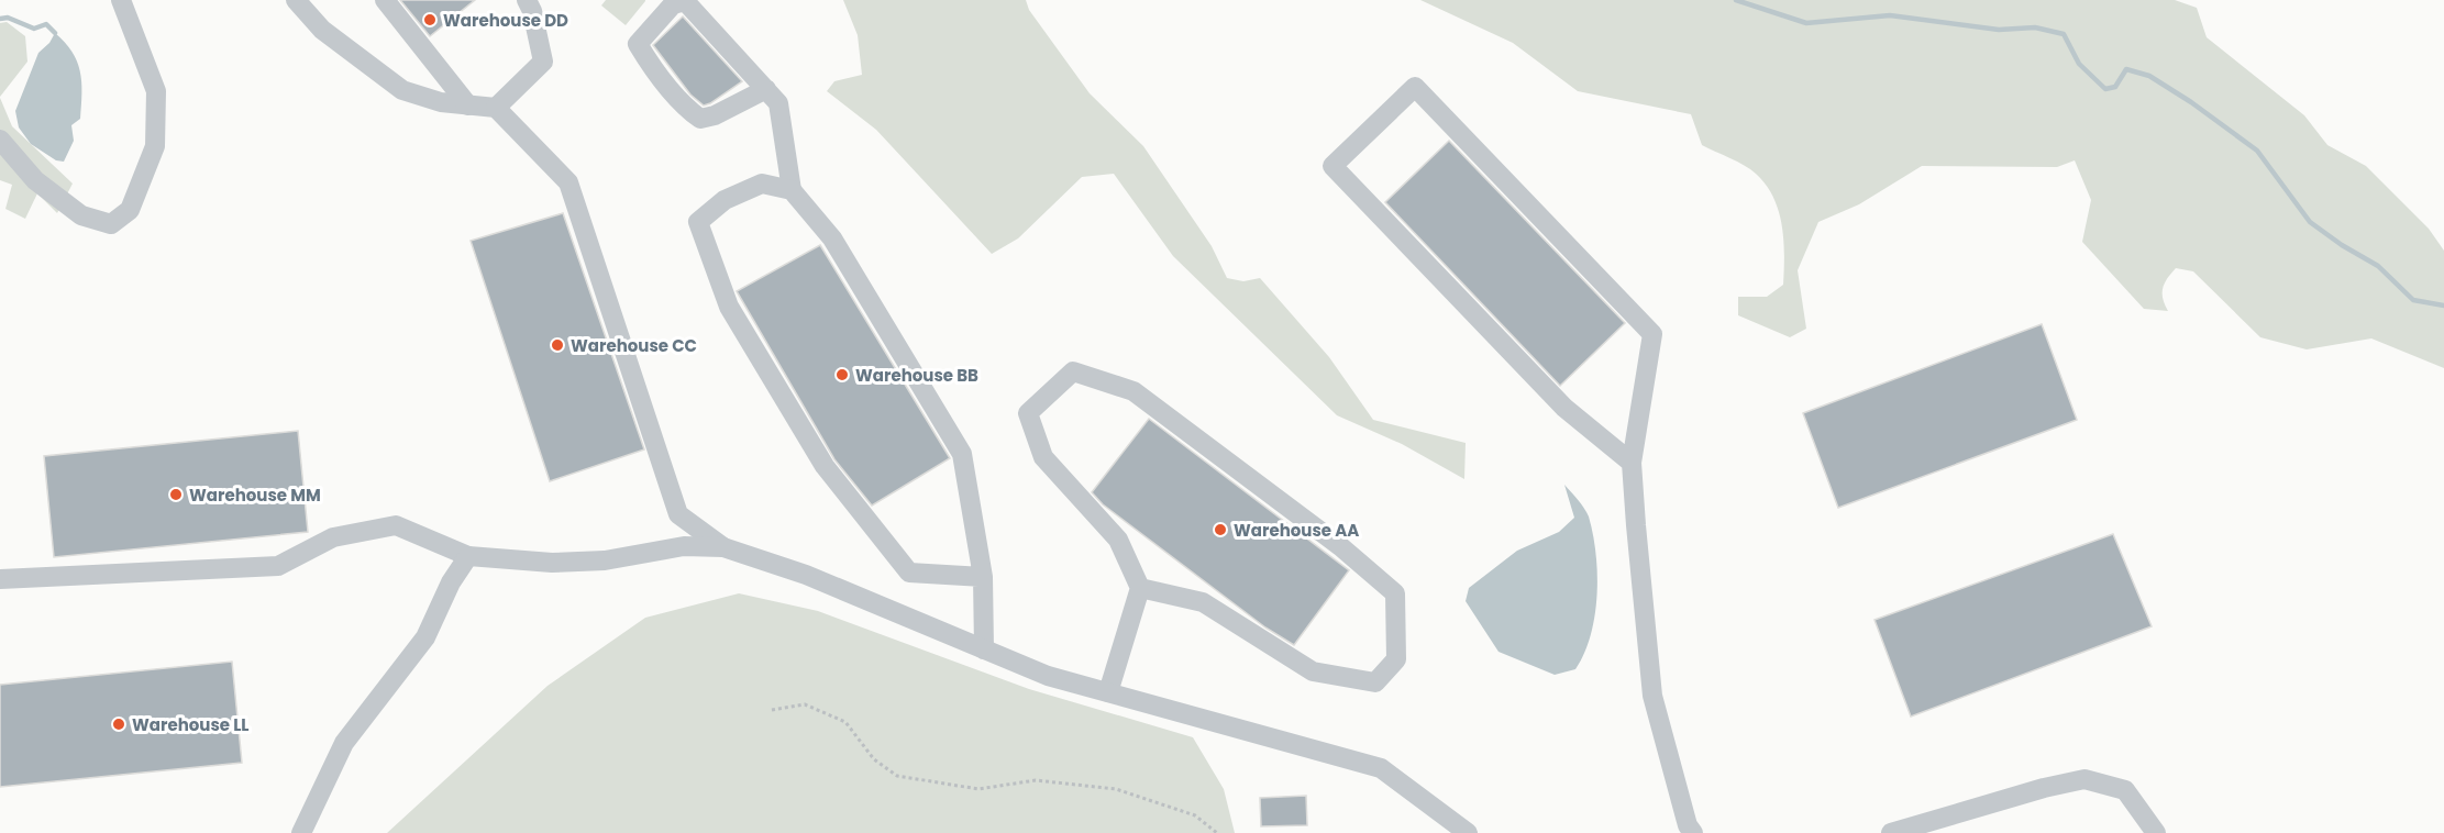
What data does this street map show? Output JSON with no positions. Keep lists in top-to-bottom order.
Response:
{
  "places": [
    "Warehouse DD",
    "Warehouse CC",
    "Warehouse BB",
    "Warehouse MM",
    "Warehouse AA",
    "Warehouse LL"
  ]
}
